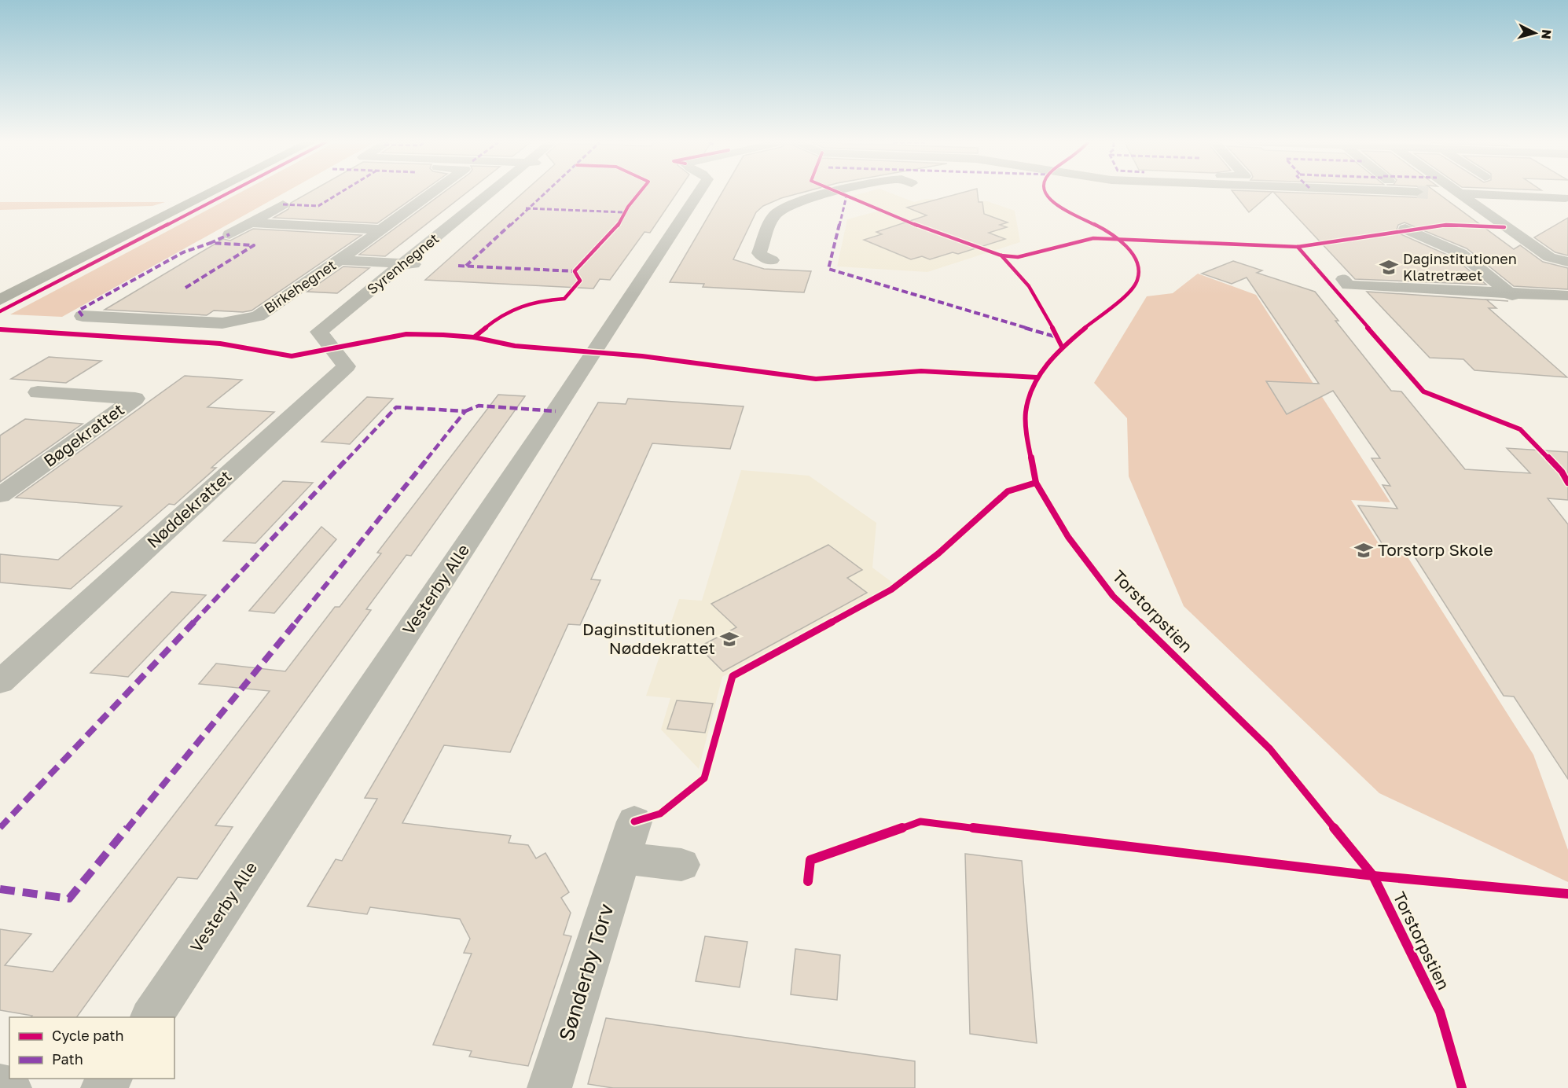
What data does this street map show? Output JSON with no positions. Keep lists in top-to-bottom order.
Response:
{
  "streets": {
    "street": [
      "Syrenhegnet",
      "Birkehegnet",
      "Bøgekrattet",
      "Nøddekrattet",
      "Vesterby Alle",
      "Sønderby Torv"
    ],
    "cycle path": ["Torstorpstien"]
  },
  "crossings": [
    ["Syrenhegnet", "Nøddekrattet"]
  ],
  "places": {
    "school or university": ["Daginstitutionen Klatretræet", "Torstorp Skole", "Daginstitutionen Nøddekrattet"]
  },
  "legend": ["Cycle path", "Path"],
  "north": "right"
}
